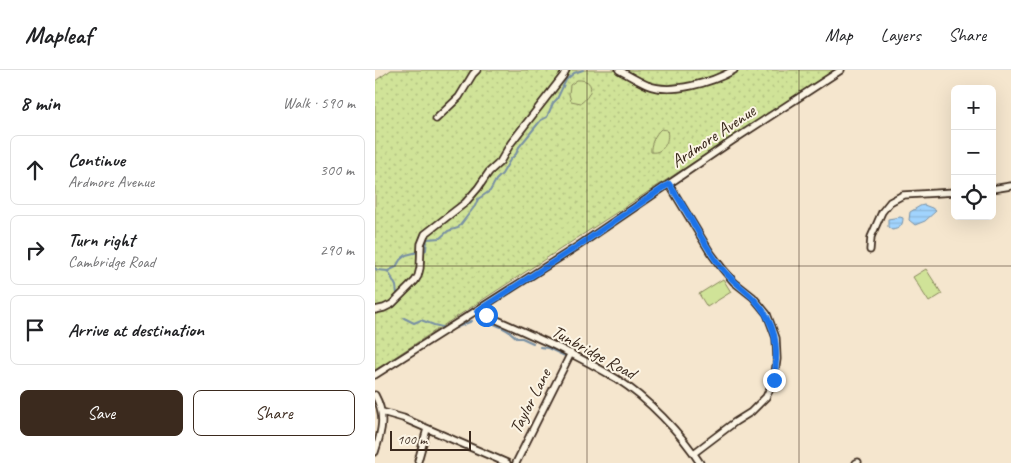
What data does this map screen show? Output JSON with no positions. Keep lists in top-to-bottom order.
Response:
{
  "streets": {
    "street": ["Ardmore Avenue", "Tunbridge Road", "Taylor Lane"]
  },
  "crossings": [
    ["Ardmore Avenue", "Tunbridge Road"],
    ["Tunbridge Road", "Taylor Lane"]
  ],
  "scale_bar": "100 m",
  "page": {
    "header": "Mapleaf",
    "nav": ["Map", "Layers", "Share"],
    "heading": ["8 min", "Walk · 590 m"],
    "map_buttons": ["+", "−"],
    "list": [
      ["Continue", "Ardmore Avenue", "300 m"],
      ["Turn right", "Cambridge Road", "290 m"],
      "Arrive at destination"
    ],
    "buttons": ["Save", "Share"],
    "scale": "100 m"
  }
}
